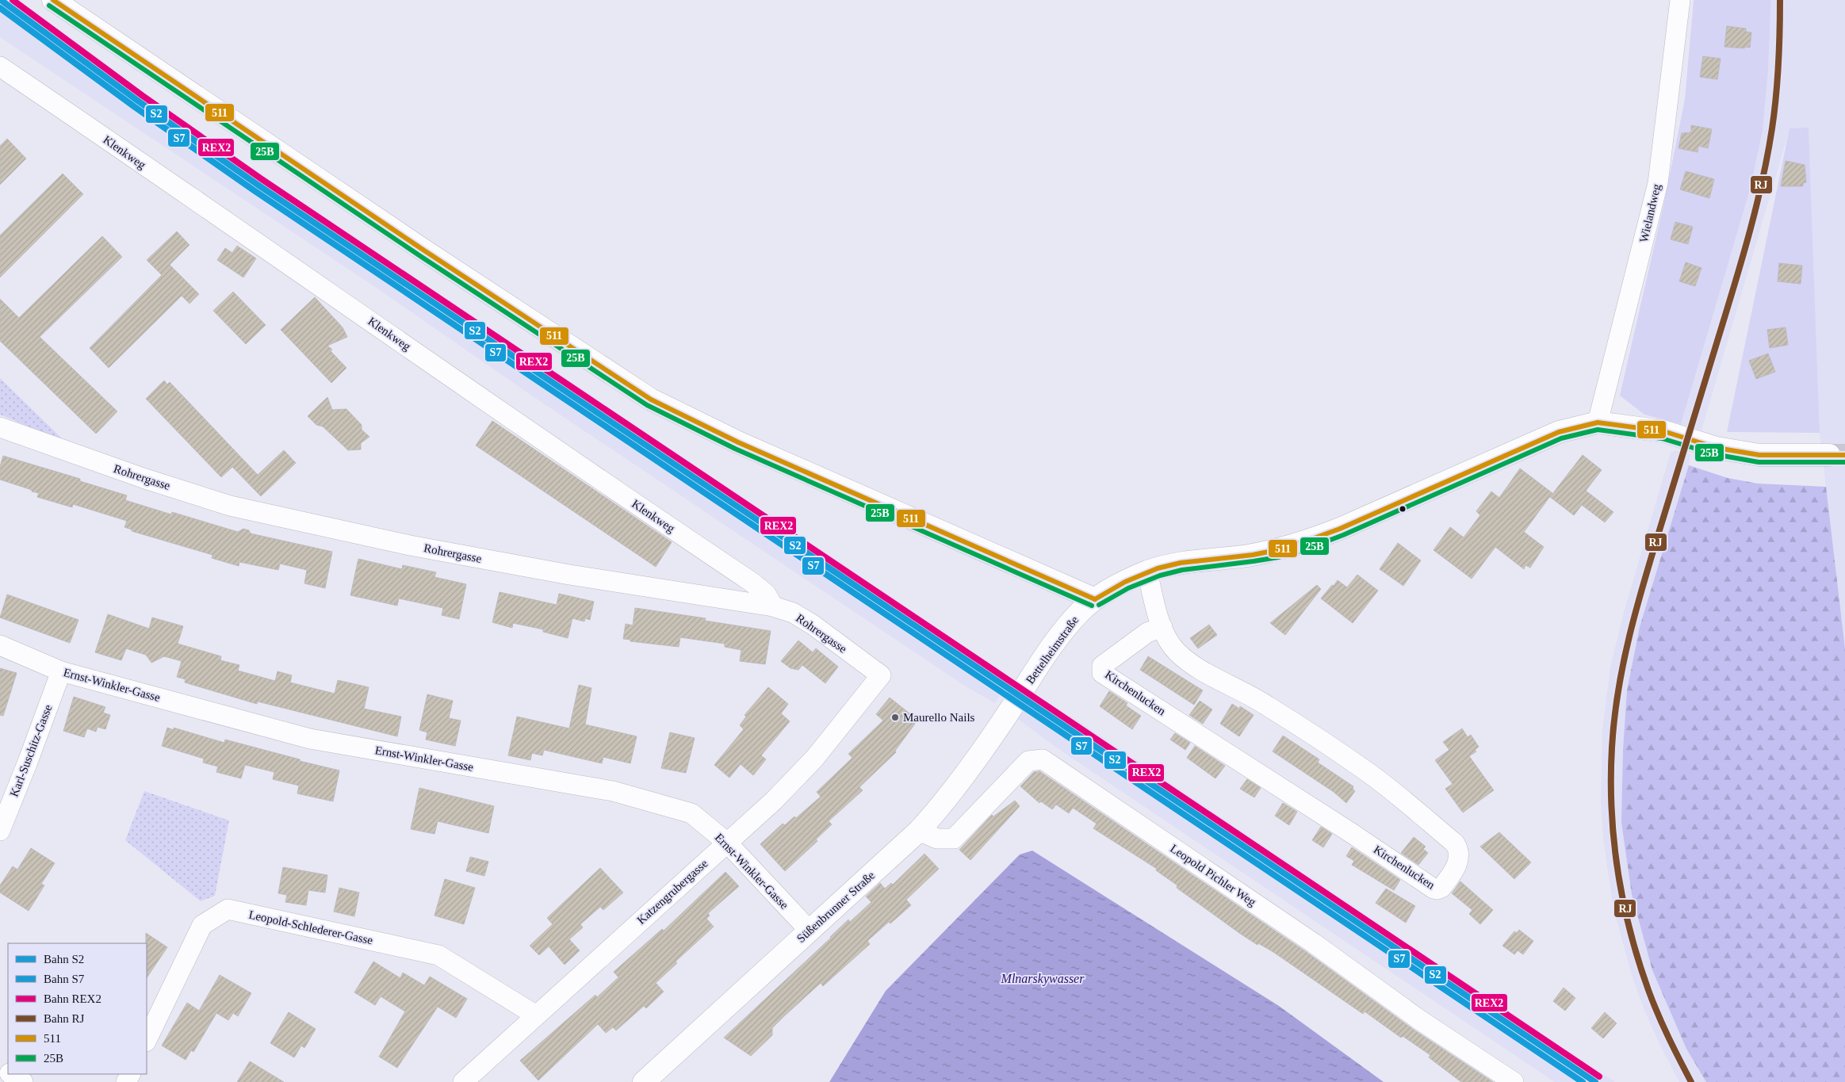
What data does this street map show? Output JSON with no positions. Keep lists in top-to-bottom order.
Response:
{
  "streets": {
    "street": [
      "Klenkweg",
      "Wielandweg",
      "Rohrergasse",
      "Bettelheimstraße",
      "Ernst-Winkler-Gasse",
      "Kirchenlucken",
      "Karl-Suschitz-Gasse",
      "Leopold Pichler Weg",
      "Katzengrubergasse",
      "Süßenbrunner Straße",
      "Leopold-Schlederer-Gasse"
    ]
  },
  "crossings": [
    ["Klenkweg", "Rohrergasse"],
    ["Wielandweg", "Bettelheimstraße"],
    ["Rohrergasse", "Katzengrubergasse"],
    ["Bettelheimstraße", "Kirchenlucken"],
    ["Bettelheimstraße", "Süßenbrunner Straße"],
    ["Ernst-Winkler-Gasse", "Karl-Suschitz-Gasse"],
    ["Ernst-Winkler-Gasse", "Katzengrubergasse"],
    ["Ernst-Winkler-Gasse", "Süßenbrunner Straße"],
    ["Leopold Pichler Weg", "Süßenbrunner Straße"],
    ["Katzengrubergasse", "Leopold-Schlederer-Gasse"]
  ],
  "water": ["Mlnarskywasser"],
  "places": ["Maurello Nails"],
  "lines": [
    "rail line S2",
    "rail line REX2",
    "rail line RJ",
    "transit line 511",
    "transit line 25B",
    "rail line S7"
  ],
  "legend": [
    "Bahn S2",
    "Bahn S7",
    "Bahn REX2",
    "Bahn RJ",
    "511",
    "25B"
  ]
}
